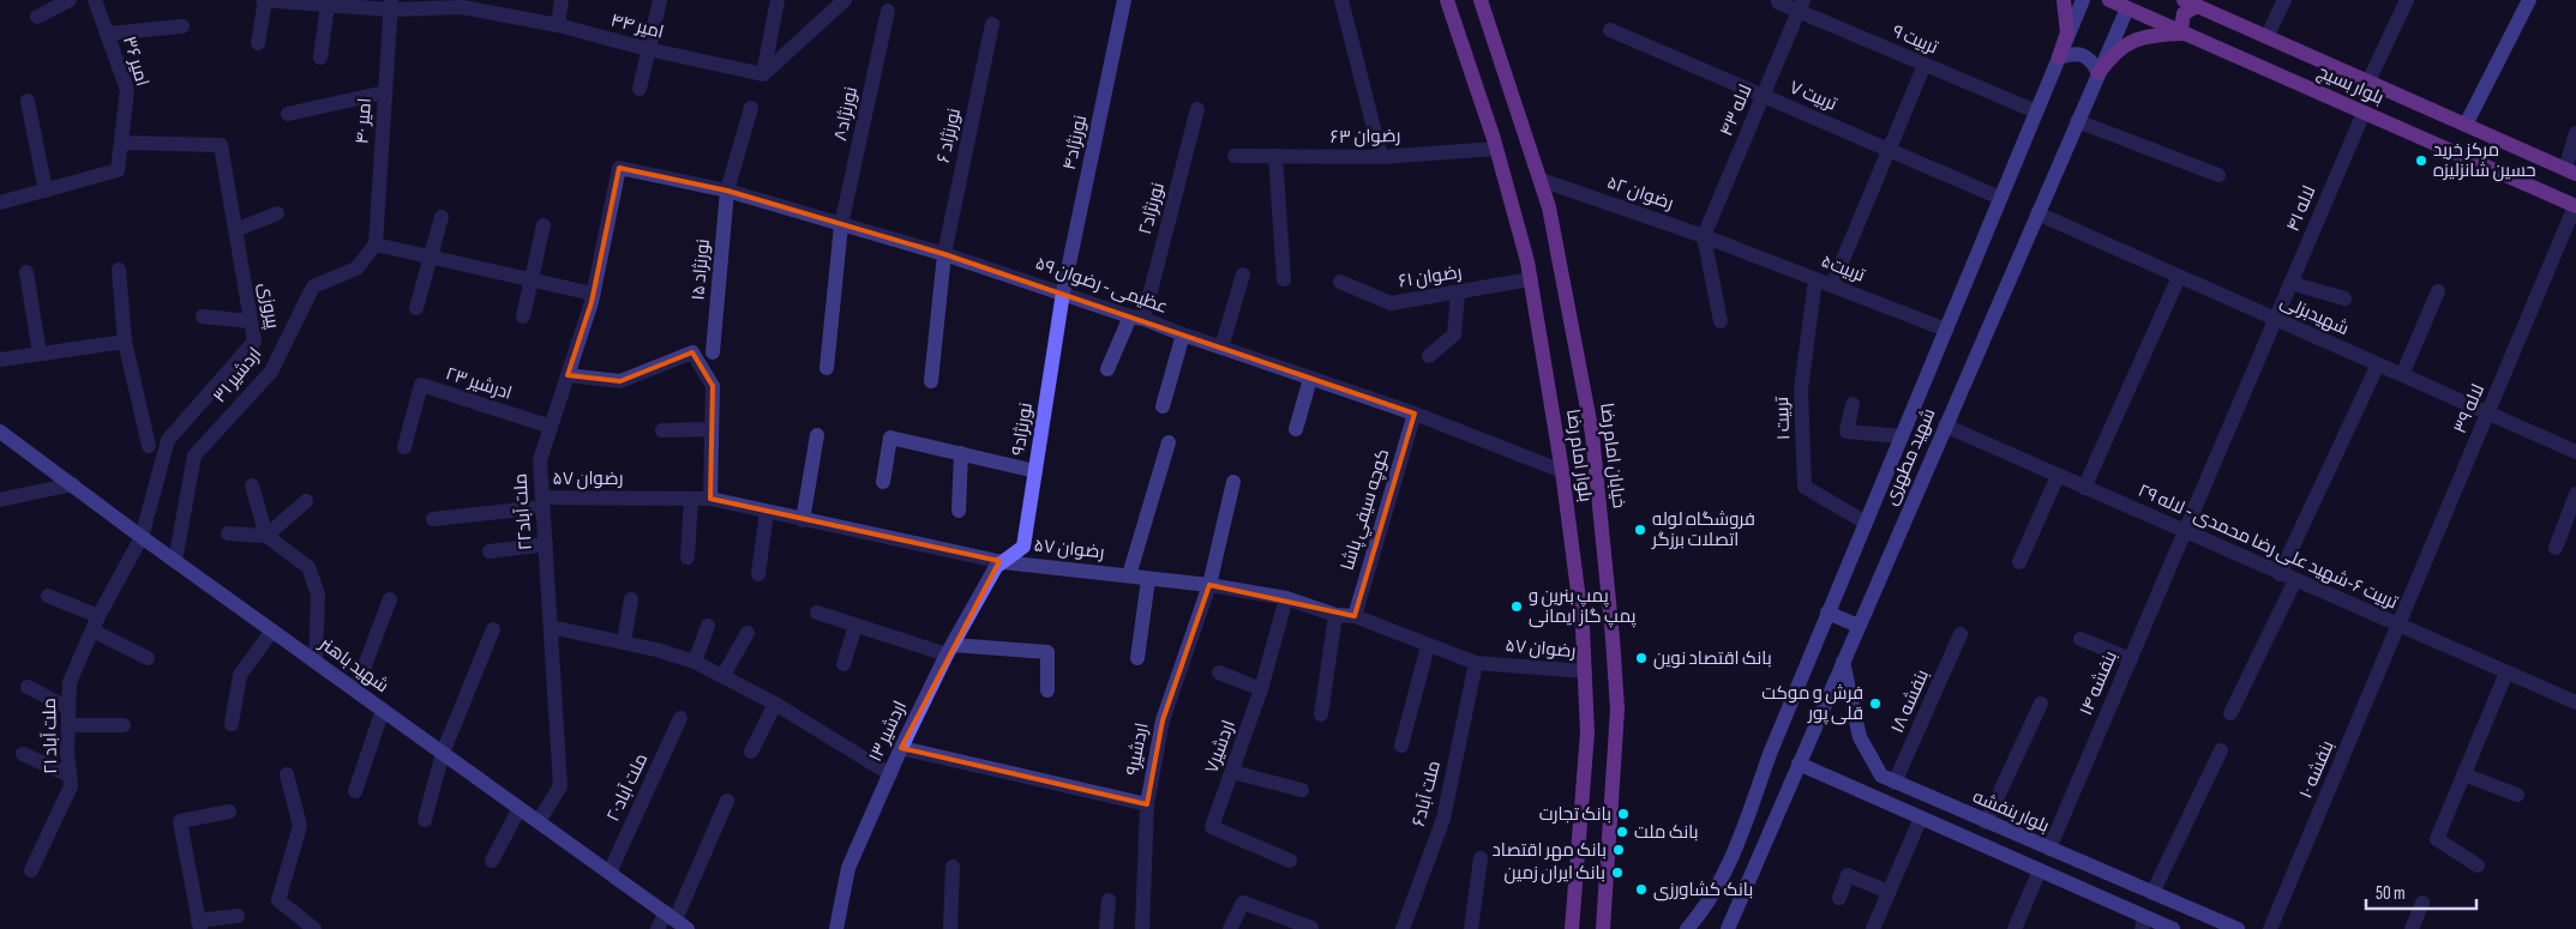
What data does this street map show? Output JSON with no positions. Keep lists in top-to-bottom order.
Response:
{
  "streets": {
    "main road": [
      "بلوار بسیج",
      "نورنژاد۴",
      "نورنژاد۹",
      "بلوار امام رضا",
      "خیابان امام رضا",
      "شهید مطهری",
      "شهید باهنر",
      "اردشیر ۱۳",
      "بلوار بنفشه"
    ],
    "street": [
      "امیر ۴۴",
      "تربیت ۹",
      "امیر ۳۶",
      "تربیت ۷",
      "لاله ۴۳",
      "نورنژاد۸",
      "امیر ۴۰",
      "نورنژاد ۶",
      "رضوان ۶۳",
      "رضوان ۵۲",
      "نورنژاد۲",
      "لاله ۴۱",
      "تربیت۵",
      "نورنژاد ۱۵",
      "رضوان ۶۱",
      "عظیمی - رضوان ۵۹",
      "پیروزی",
      "شهیدبزلی",
      "اردشیر ۳۱",
      "ادرشیر ۲۳",
      "لاله ۳۹",
      "تربیت ۱",
      "رضوان ۵۷",
      "كوچه سيفي پاشا",
      "ملت آباد۲۲",
      "تربیت ۶-شهید علی رضا محمدی - لاله ۲۹",
      "بنفشه ۱۴",
      "بنفشه ۱۸",
      "ملت آباد ۲۱",
      "اردشیر۷",
      "اردشیر۹",
      "بنفشه ۱۰",
      "ملت آباد۲۰",
      "ملت آباد۶"
    ]
  },
  "crossings": [
    ["امیر ۴۴", "امیر ۴۰"],
    ["تربیت ۹", "لاله ۴۳"],
    ["تربیت ۹", "شهید مطهری"],
    ["امیر ۳۶", "پیروزی"],
    ["بلوار بسیج", "لاله ۴۱"],
    ["بلوار بسیج", "لاله ۳۹"],
    ["بلوار بسیج", "شهید مطهری"],
    ["تربیت ۷", "لاله ۴۳"],
    ["تربیت ۷", "شهید مطهری"],
    ["لاله ۴۳", "رضوان ۵۲"],
    ["نورنژاد۸", "عظیمی - رضوان ۵۹"],
    ["امیر ۴۰", "اردشیر ۳۱"],
    ["نورنژاد ۶", "عظیمی - رضوان ۵۹"],
    ["رضوان ۶۳", "بلوار امام رضا"],
    ["نورنژاد۴", "عظیمی - رضوان ۵۹"],
    ["نورنژاد۴", "نورنژاد۹"],
    ["رضوان ۵۲", "تربیت۵"],
    ["رضوان ۵۲", "خیابان امام رضا"],
    ["نورنژاد۲", "عظیمی - رضوان ۵۹"],
    ["لاله ۴۱", "شهیدبزلی"],
    ["لاله ۴۱", "بنفشه ۱۴"],
    ["تربیت۵", "تربیت ۱"],
    ["تربیت۵", "شهید مطهری"],
    ["نورنژاد ۱۵", "عظیمی - رضوان ۵۹"],
    ["رضوان ۶۱", "بلوار امام رضا"],
    ["عظیمی - رضوان ۵۹", "نورنژاد۹"],
    ["عظیمی - رضوان ۵۹", "بلوار امام رضا"],
    ["عظیمی - رضوان ۵۹", "كوچه سيفي پاشا"],
    ["عظیمی - رضوان ۵۹", "ملت آباد۲۲"],
    ["پیروزی", "شهید باهنر"],
    ["پیروزی", "ملت آباد ۲۱"],
    ["شهیدبزلی", "لاله ۳۹"],
    ["شهیدبزلی", "شهید مطهری"],
    ["شهیدبزلی", "بنفشه ۱۴"],
    ["اردشیر ۳۱", "شهید باهنر"],
    ["ادرشیر ۲۳", "ملت آباد۲۲"],
    ["لاله ۳۹", "تربیت ۶-شهید علی رضا محمدی - لاله ۲۹"],
    ["لاله ۳۹", "بنفشه ۱۰"],
    ["تربیت ۱", "شهید مطهری"],
    ["نورنژاد۹", "رضوان ۵۷"],
    ["نورنژاد۹", "اردشیر ۱۳"],
    ["بلوار امام رضا", "رضوان ۵۷"],
    ["شهید مطهری", "تربیت ۶-شهید علی رضا محمدی - لاله ۲۹"],
    ["شهید مطهری", "بلوار بنفشه"],
    ["رضوان ۵۷", "كوچه سيفي پاشا"],
    ["رضوان ۵۷", "ملت آباد۲۲"],
    ["رضوان ۵۷", "اردشیر ۱۳"],
    ["رضوان ۵۷", "اردشیر۷"],
    ["رضوان ۵۷", "اردشیر۹"],
    ["رضوان ۵۷", "ملت آباد۶"],
    ["ملت آباد۲۲", "شهید باهنر"],
    ["تربیت ۶-شهید علی رضا محمدی - لاله ۲۹", "بنفشه ۱۴"],
    ["تربیت ۶-شهید علی رضا محمدی - لاله ۲۹", "بنفشه ۱۰"],
    ["شهید باهنر", "ملت آباد ۲۱"],
    ["شهید باهنر", "ملت آباد۲۰"],
    ["بنفشه ۱۴", "بلوار بنفشه"],
    ["بنفشه ۱۸", "بلوار بنفشه"]
  ],
  "places": [
    "مرکز خرید حسین شانزلیزه",
    "فروشگاه لوله اتصلات برزگر",
    "پمپ بنرین و پمپ گاز ایمانی",
    "بانک اقتصاد نوین",
    "فرش و موکت قلی پور",
    "بانک تجارت",
    "بانک ملت",
    "بانک مهر اقتصاد",
    "بانک ایران زمین",
    "بانک کشاورزی"
  ],
  "scale_bar": "50 m"
}
